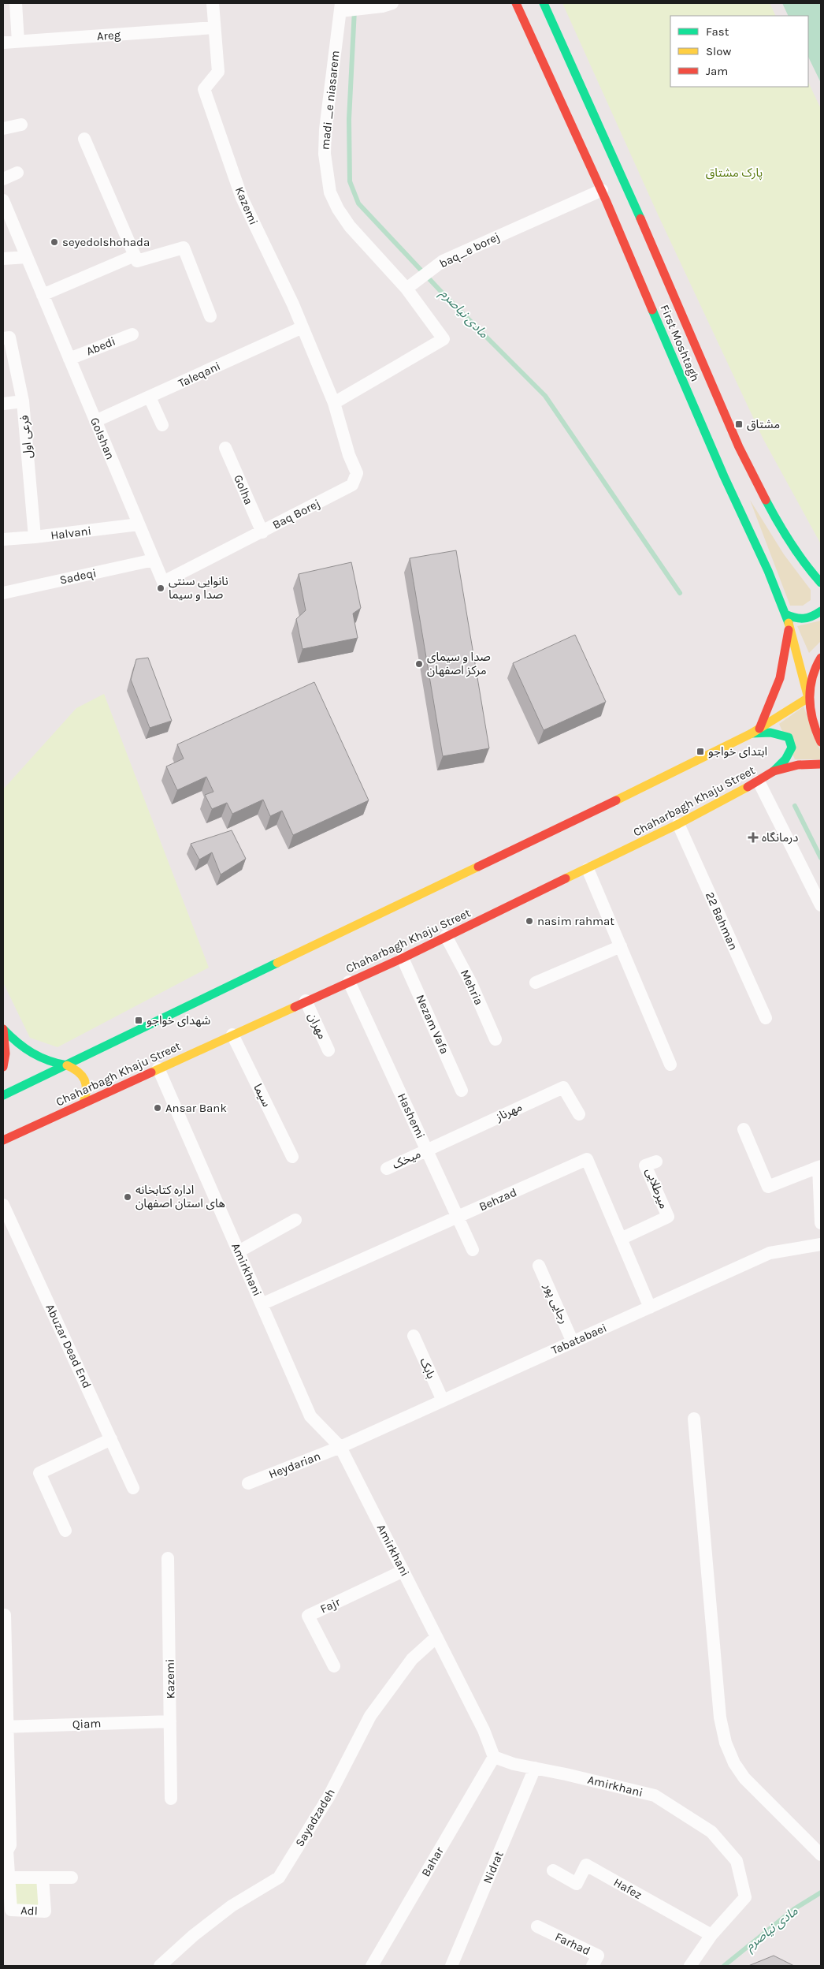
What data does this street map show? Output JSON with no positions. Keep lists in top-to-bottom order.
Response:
{
  "streets": {
    "main road": ["First Moshtagh", "Chaharbagh Khaju Street"],
    "street": [
      "Areg",
      "madi _e niasarem",
      "Kazemi",
      "baq_e borej",
      "Abedi",
      "Taleqani",
      "فرعی اول",
      "Golshan",
      "Golha",
      "Baq Borej",
      "Halvani",
      "Sadeqi",
      "22 Bahman",
      "Mehria",
      "Nezam Vafa",
      "مهران",
      "سیما",
      "مهرناز",
      "Hashemi",
      "میخک",
      "میرطلایی",
      "Behzad",
      "Amirkhani",
      "رجایی پور",
      "Tabatabaei",
      "Abuzar Dead End",
      "بابک",
      "Heydarian",
      "Fajr",
      "Qiam",
      "Sayadzadeh",
      "Bahar",
      "Nidrat",
      "Hafez",
      "Adl",
      "Farhad"
    ]
  },
  "crossings": [
    ["Areg", "Kazemi"],
    ["madi _e niasarem", "baq_e borej"],
    ["Kazemi", "Taleqani"],
    ["Kazemi", "Baq Borej"],
    ["Kazemi", "Qiam"],
    ["baq_e borej", "First Moshtagh"],
    ["Abedi", "Golshan"],
    ["Taleqani", "Golshan"],
    ["فرعی اول", "Halvani"],
    ["Golshan", "Baq Borej"],
    ["Golshan", "Halvani"],
    ["Golshan", "Sadeqi"],
    ["Golha", "Baq Borej"],
    ["Chaharbagh Khaju Street", "22 Bahman"],
    ["Chaharbagh Khaju Street", "Mehria"],
    ["Chaharbagh Khaju Street", "Nezam Vafa"],
    ["Chaharbagh Khaju Street", "مهران"],
    ["Chaharbagh Khaju Street", "سیما"],
    ["Chaharbagh Khaju Street", "Hashemi"],
    ["Chaharbagh Khaju Street", "Amirkhani"],
    ["مهرناز", "Hashemi"],
    ["مهرناز", "میخک"],
    ["Hashemi", "میخک"],
    ["Hashemi", "Behzad"],
    ["میرطلایی", "Behzad"],
    ["Behzad", "Amirkhani"],
    ["Behzad", "Tabatabaei"],
    ["Amirkhani", "Tabatabaei"],
    ["Amirkhani", "Heydarian"],
    ["Amirkhani", "Fajr"],
    ["Amirkhani", "Sayadzadeh"],
    ["Amirkhani", "Bahar"],
    ["Amirkhani", "Nidrat"],
    ["Amirkhani", "Hafez"],
    ["رجایی پور", "Tabatabaei"],
    ["Tabatabaei", "بابک"],
    ["Tabatabaei", "Heydarian"],
    ["Qiam", "Adl"]
  ],
  "water": ["مادی نیاصرم"],
  "parks": ["پارک مشتاق"],
  "places": {
    "other": [
      "seyedolshohada",
      "نانوایی سنتی صدا و سیما",
      "صدا و سیمای مرکز اصفهان",
      "nasim rahmat",
      "Ansar Bank",
      "اداره کتابخانه های استان اصفهان"
    ],
    "transit": ["مشتاق", "ابتدای خواجو", "شهدای خواجو"],
    "health": ["درمانگاه"]
  },
  "legend": ["Fast", "Slow", "Jam"]
}
